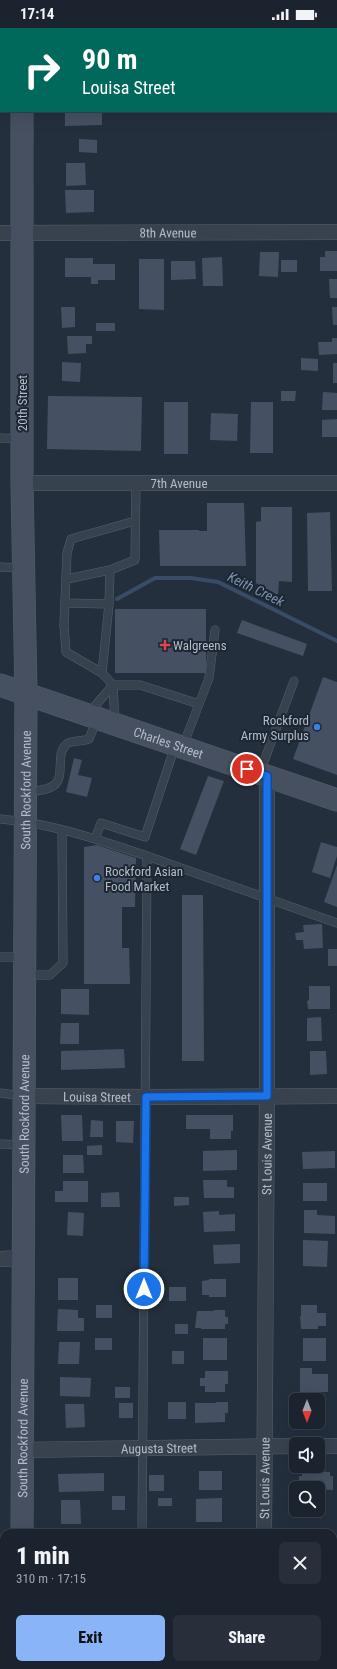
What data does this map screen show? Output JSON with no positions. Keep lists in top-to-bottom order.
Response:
{
  "streets": {
    "street": [
      "8th Avenue",
      "20th Street",
      "7th Avenue",
      "Charles Street",
      "South Rockford Avenue",
      "Louisa Street",
      "St Louis Avenue",
      "Augusta Street"
    ]
  },
  "crossings": [
    ["8th Avenue", "20th Street"],
    ["20th Street", "7th Avenue"],
    ["20th Street", "Charles Street"],
    ["20th Street", "South Rockford Avenue"],
    ["Charles Street", "South Rockford Avenue"],
    ["Charles Street", "St Louis Avenue"],
    ["South Rockford Avenue", "Louisa Street"],
    ["South Rockford Avenue", "Augusta Street"],
    ["Louisa Street", "St Louis Avenue"],
    ["St Louis Avenue", "Augusta Street"]
  ],
  "water": ["Keith Creek"],
  "places": {
    "health": ["Walgreens"],
    "other": ["Rockford Army Surplus", "Rockford Asian Food Market"]
  },
  "north": "bottom",
  "page": {
    "status": "17:14",
    "turn": ["90 m", "Louisa Street"],
    "heading": ["1 min", "310 m · 17:15"],
    "buttons": ["Exit", "Share"]
  }
}
